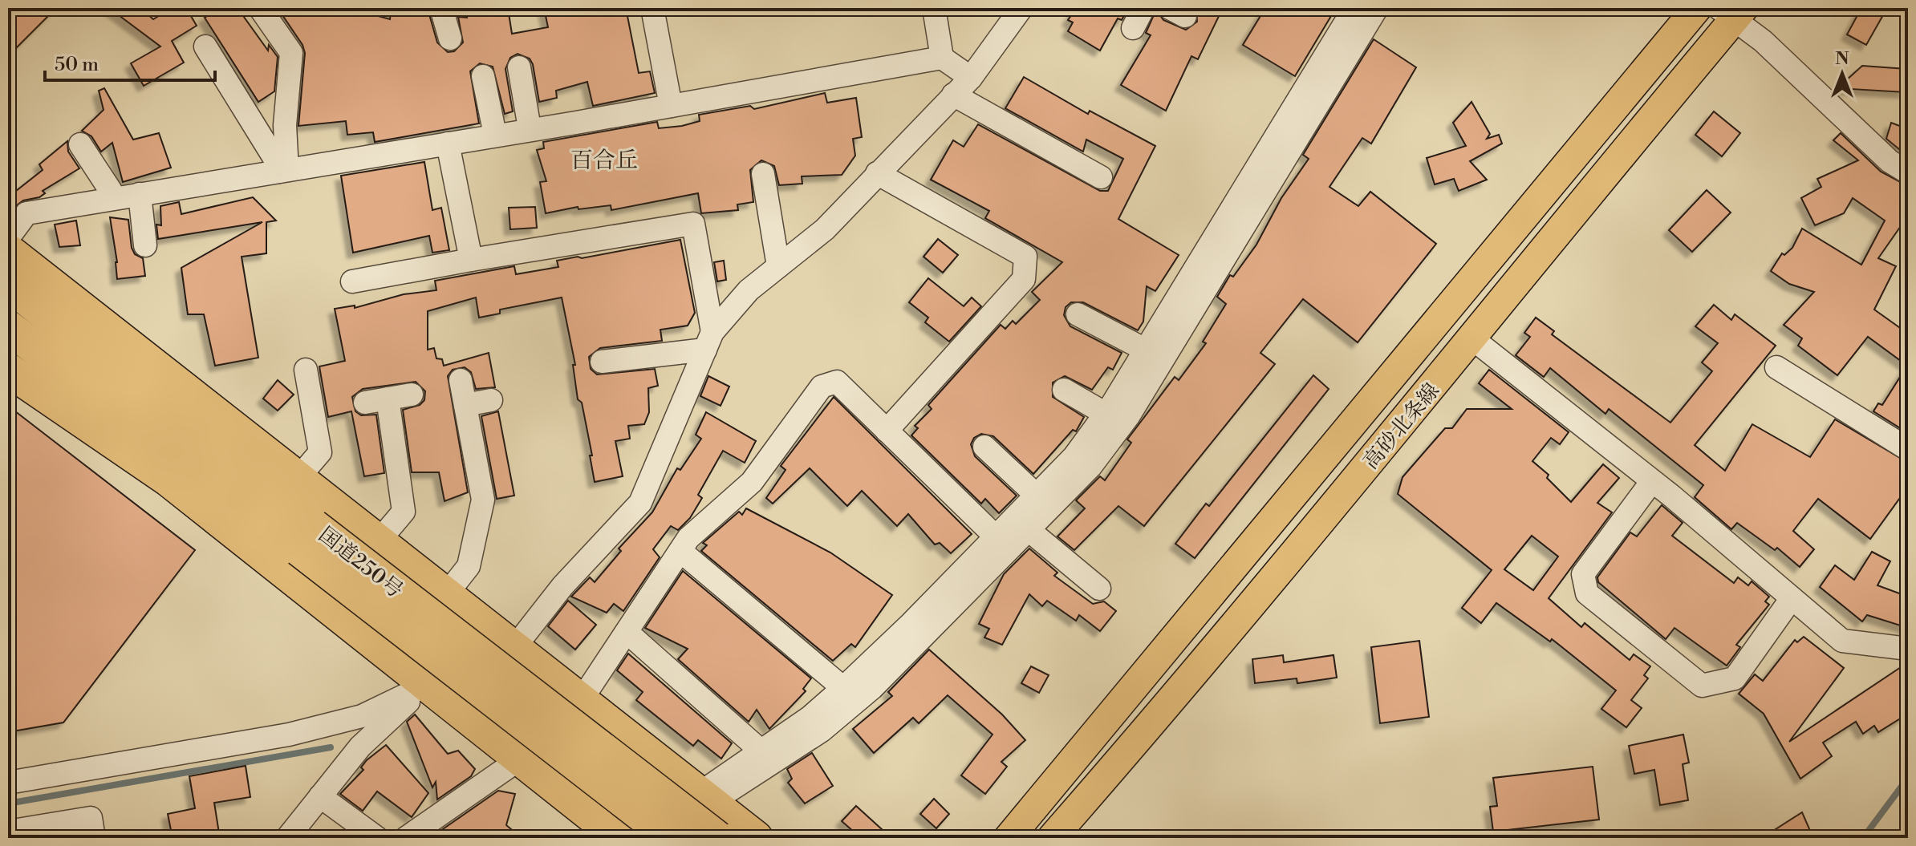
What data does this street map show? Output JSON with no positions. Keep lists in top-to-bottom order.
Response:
{
  "streets": {
    "highway": ["国道250号"],
    "main road": ["高砂北条線"]
  },
  "districts": ["百合丘"],
  "scale_bar": "50 m",
  "north": "top"
}
